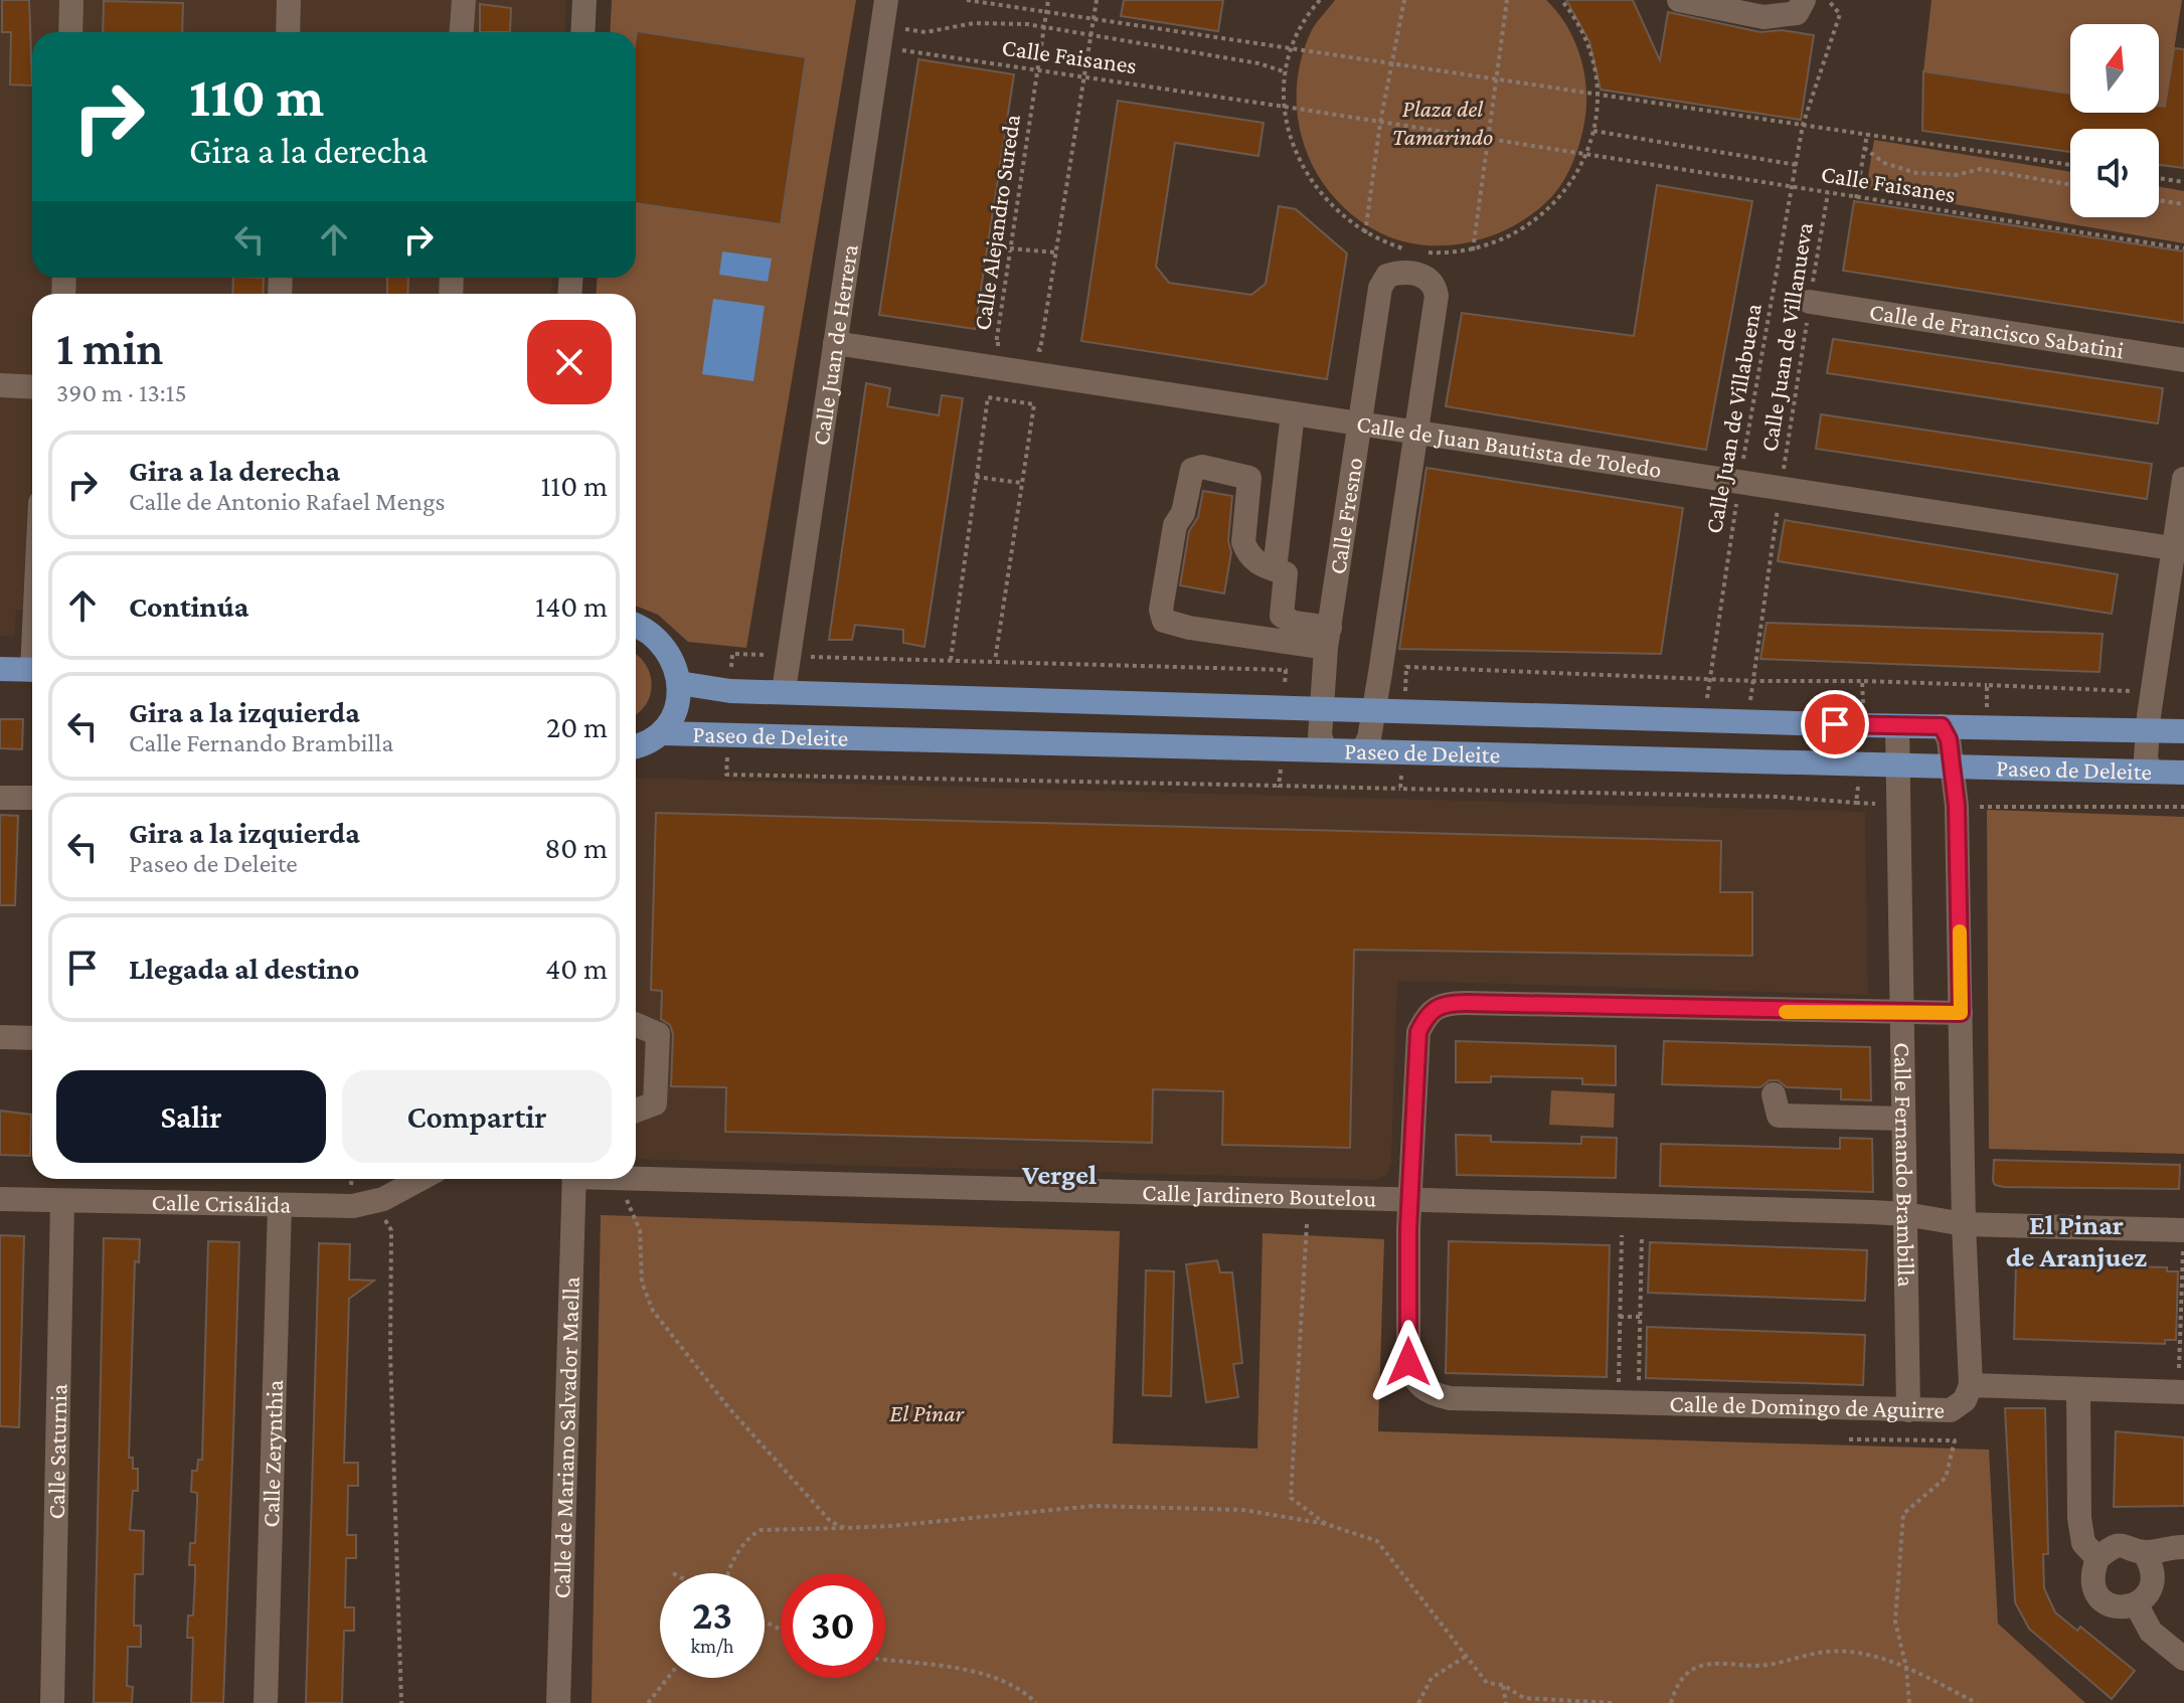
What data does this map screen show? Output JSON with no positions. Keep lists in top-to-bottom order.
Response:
{
  "streets": {
    "main road": ["Paseo de Deleite"],
    "street": [
      "Calle de Francisco Sabatini",
      "Calle Juan de Herrera",
      "Calle de Juan Bautista de Toledo",
      "Calle Fresno",
      "Calle Fernando Brambilla",
      "Calle Jardinero Boutelou",
      "Calle Crisálida",
      "Calle de Domingo de Aguirre",
      "Calle de Mariano Salvador Maella",
      "Calle Saturnia",
      "Calle Zerynthia"
    ],
    "path": [
      "Calle Faisanes",
      "Calle Alejandro Sureda",
      "Calle Juan de Villanueva",
      "Calle Juan de Villabuena"
    ]
  },
  "crossings": [
    ["Calle Faisanes", "Calle Alejandro Sureda"],
    ["Calle Faisanes", "Calle Juan de Villanueva"],
    ["Calle Faisanes", "Calle Juan de Villabuena"],
    ["Calle de Francisco Sabatini", "Calle Juan de Villanueva"],
    ["Calle Juan de Villanueva", "Calle de Juan Bautista de Toledo"],
    ["Calle Juan de Herrera", "Calle de Juan Bautista de Toledo"],
    ["Calle Juan de Herrera", "Paseo de Deleite"],
    ["Calle Juan de Villabuena", "Calle de Juan Bautista de Toledo"],
    ["Calle Juan de Villabuena", "Paseo de Deleite"],
    ["Calle de Juan Bautista de Toledo", "Calle Fresno"],
    ["Calle Fresno", "Paseo de Deleite"],
    ["Paseo de Deleite", "Calle Fernando Brambilla"],
    ["Calle Fernando Brambilla", "Calle Jardinero Boutelou"],
    ["Calle Fernando Brambilla", "Calle de Domingo de Aguirre"],
    ["Calle Jardinero Boutelou", "Calle de Domingo de Aguirre"],
    ["Calle Crisálida", "Calle Saturnia"],
    ["Calle Crisálida", "Calle Zerynthia"]
  ],
  "districts": ["Vergel", "El Pinar de Aranjuez"],
  "parks": ["Plaza del Tamarindo", "El Pinar"],
  "north": "top",
  "page": {
    "turn": ["110 m", "Gira a la derecha"],
    "heading": ["1 min", "390 m · 13:15"],
    "list": [
      {
        "name": "Gira a la derecha",
        "note": "Calle de Antonio Rafael Mengs",
        "value": "110 m"
      },
      {
        "name": "Continúa",
        "value": "140 m"
      },
      {
        "name": "Gira a la izquierda",
        "note": "Calle Fernando Brambilla",
        "value": "20 m"
      },
      {
        "name": "Gira a la izquierda",
        "note": "Paseo de Deleite",
        "value": "80 m"
      },
      {
        "name": "Llegada al destino",
        "value": "40 m"
      }
    ],
    "buttons": ["Salir", "Compartir"],
    "speed": "23 km/h",
    "limit": "30"
  }
}
